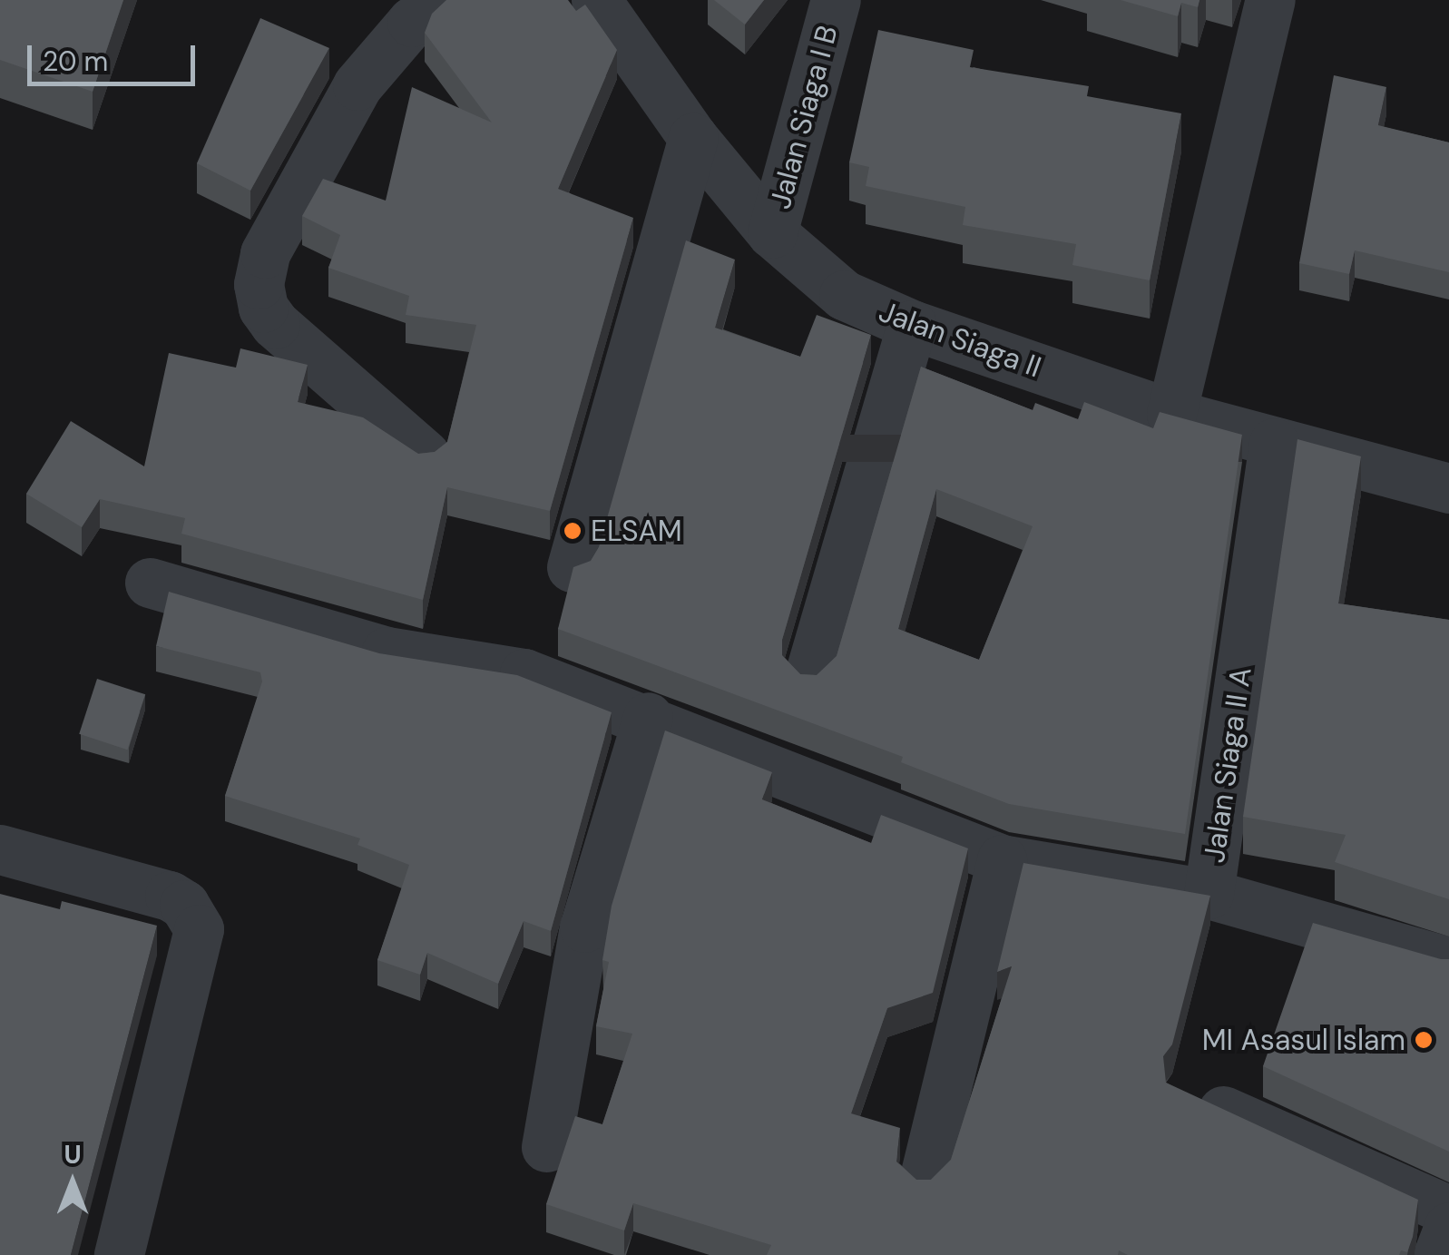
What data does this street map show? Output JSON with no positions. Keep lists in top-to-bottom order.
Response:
{
  "streets": {
    "street": ["Jalan Siaga I B", "Jalan Siaga II", "Jalan Siaga II A"]
  },
  "crossings": [
    ["Jalan Siaga I B", "Jalan Siaga II"],
    ["Jalan Siaga II", "Jalan Siaga II A"]
  ],
  "places": ["ELSAM", "MI Asasul Islam"],
  "scale_bar": "20 m",
  "north": "top"
}
